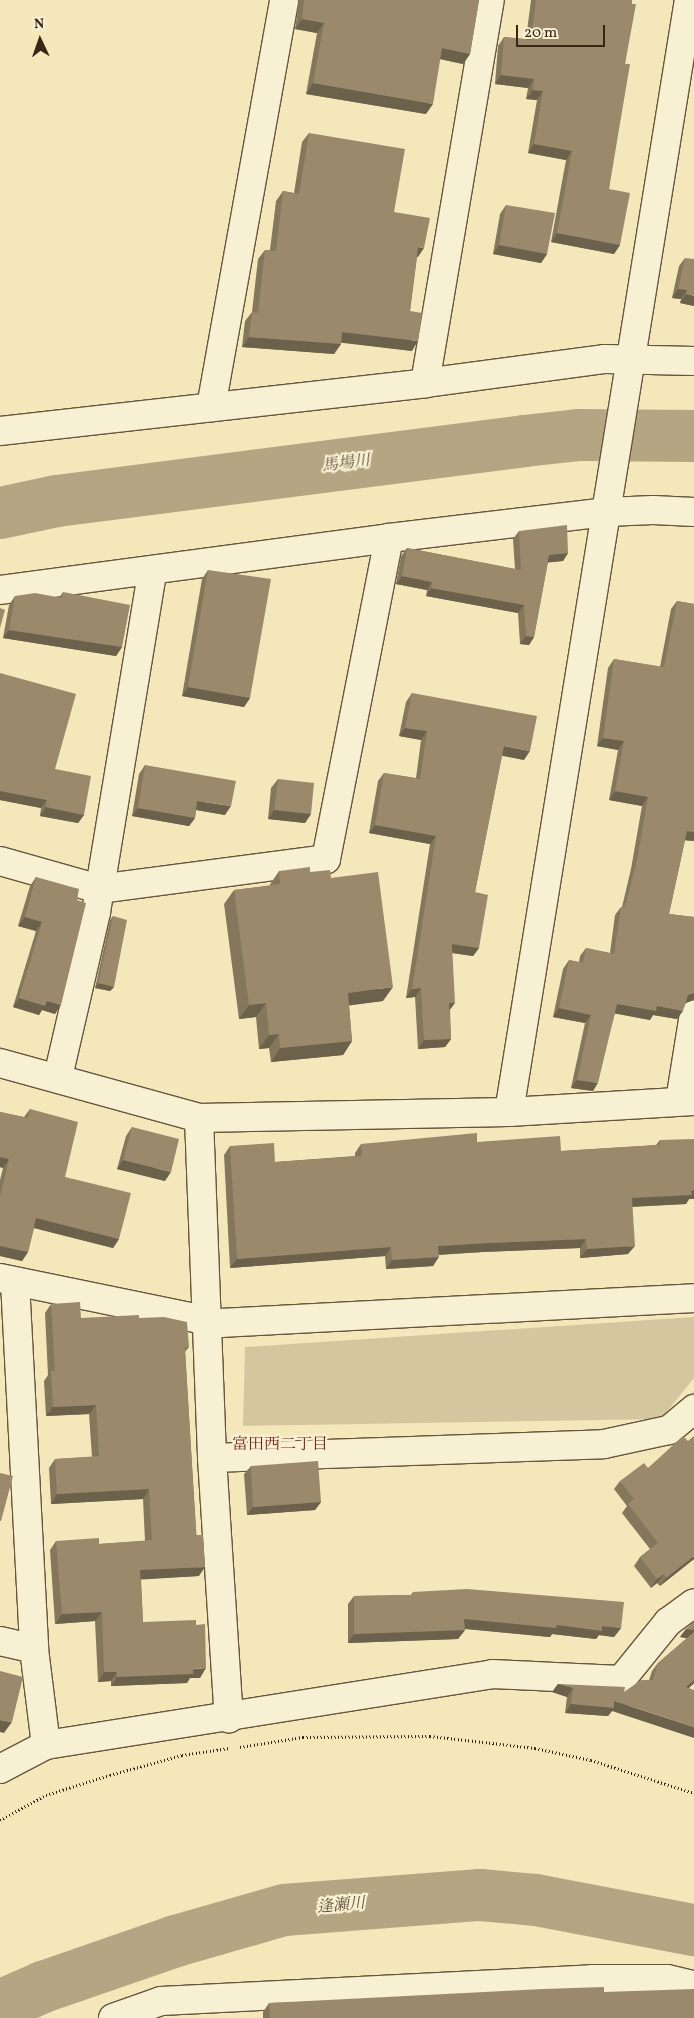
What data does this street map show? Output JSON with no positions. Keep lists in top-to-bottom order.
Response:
{
  "districts": ["富田西二丁目"],
  "water": ["馬場川", "逢瀬川"],
  "scale_bar": "20 m",
  "north": "top"
}
